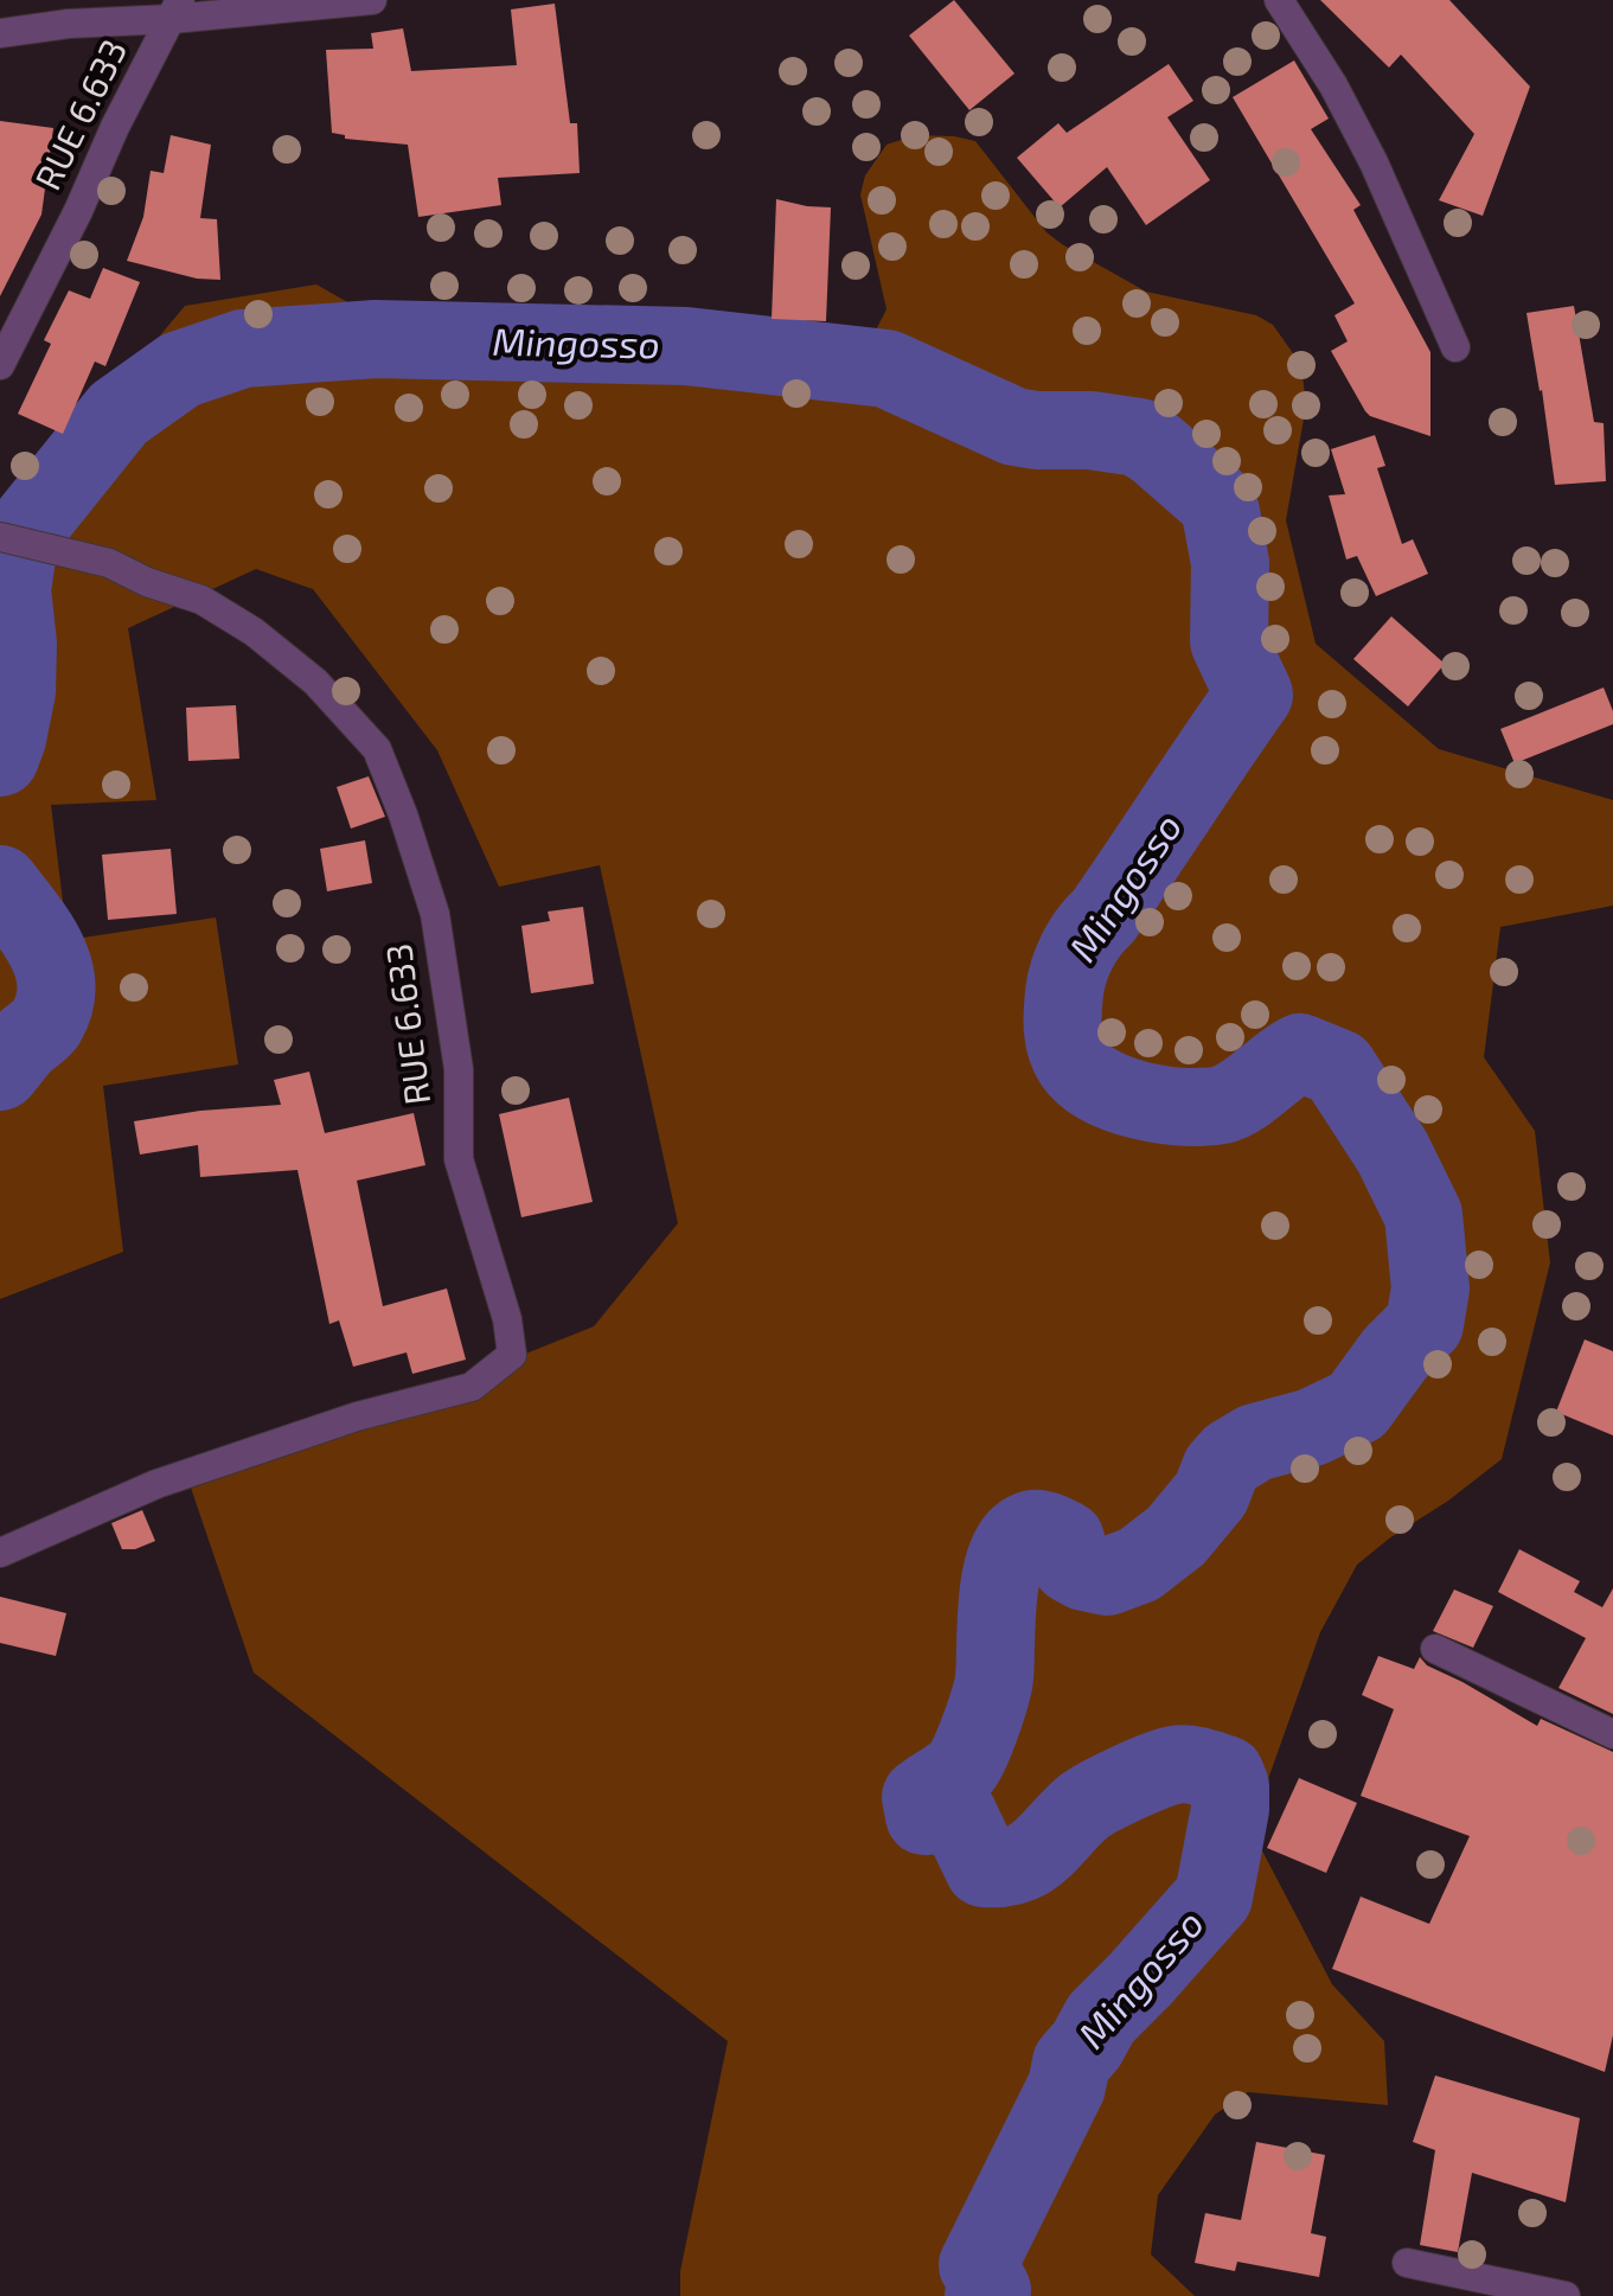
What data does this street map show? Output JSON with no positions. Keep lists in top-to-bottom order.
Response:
{
  "streets": {
    "street": ["RUE 6.633"]
  },
  "water": ["Mingosso"]
}
